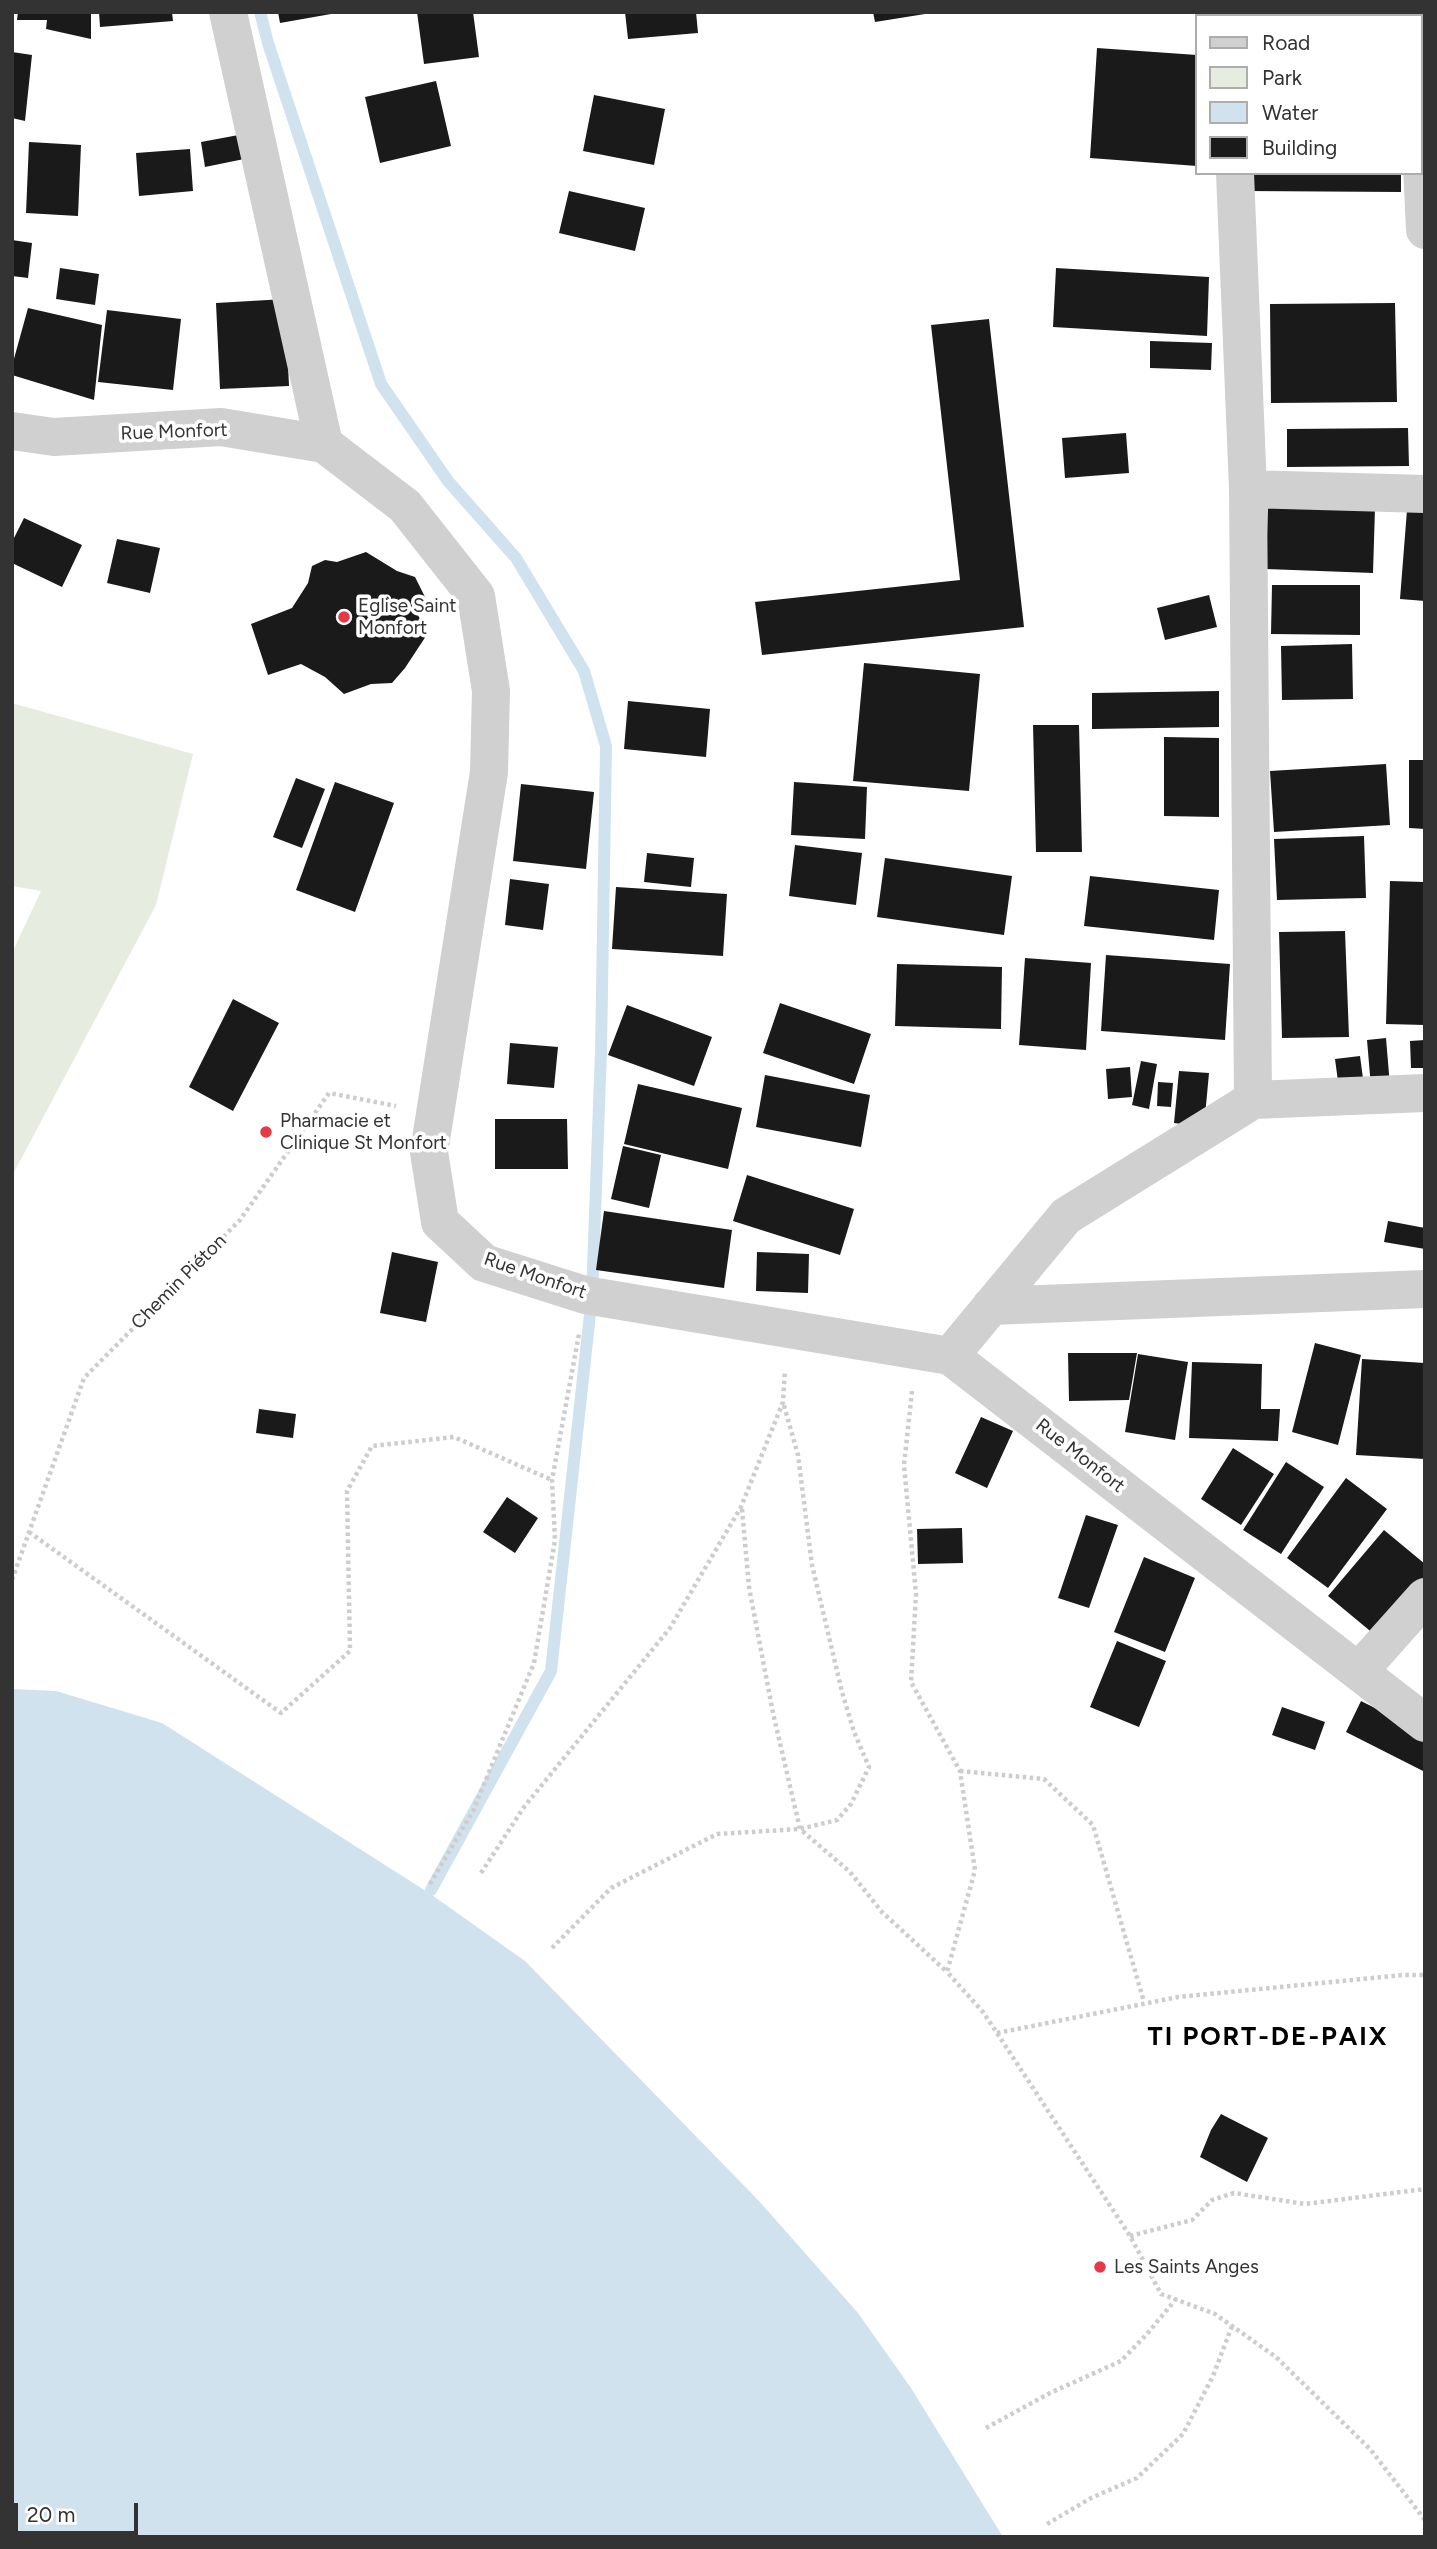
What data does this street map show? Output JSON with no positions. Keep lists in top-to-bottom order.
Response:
{
  "streets": {
    "street": ["Rue Monfort"],
    "path": ["Chemin Piéton"]
  },
  "crossings": [
    ["Rue Monfort", "Chemin Piéton"]
  ],
  "districts": ["TI PORT-DE-PAIX"],
  "places": ["Eglise Saint Monfort", "Pharmacie et Clinique St Monfort", "Les Saints Anges"],
  "legend": [
    "Road",
    "Park",
    "Water",
    "Building"
  ],
  "scale_bar": "20 m"
}
